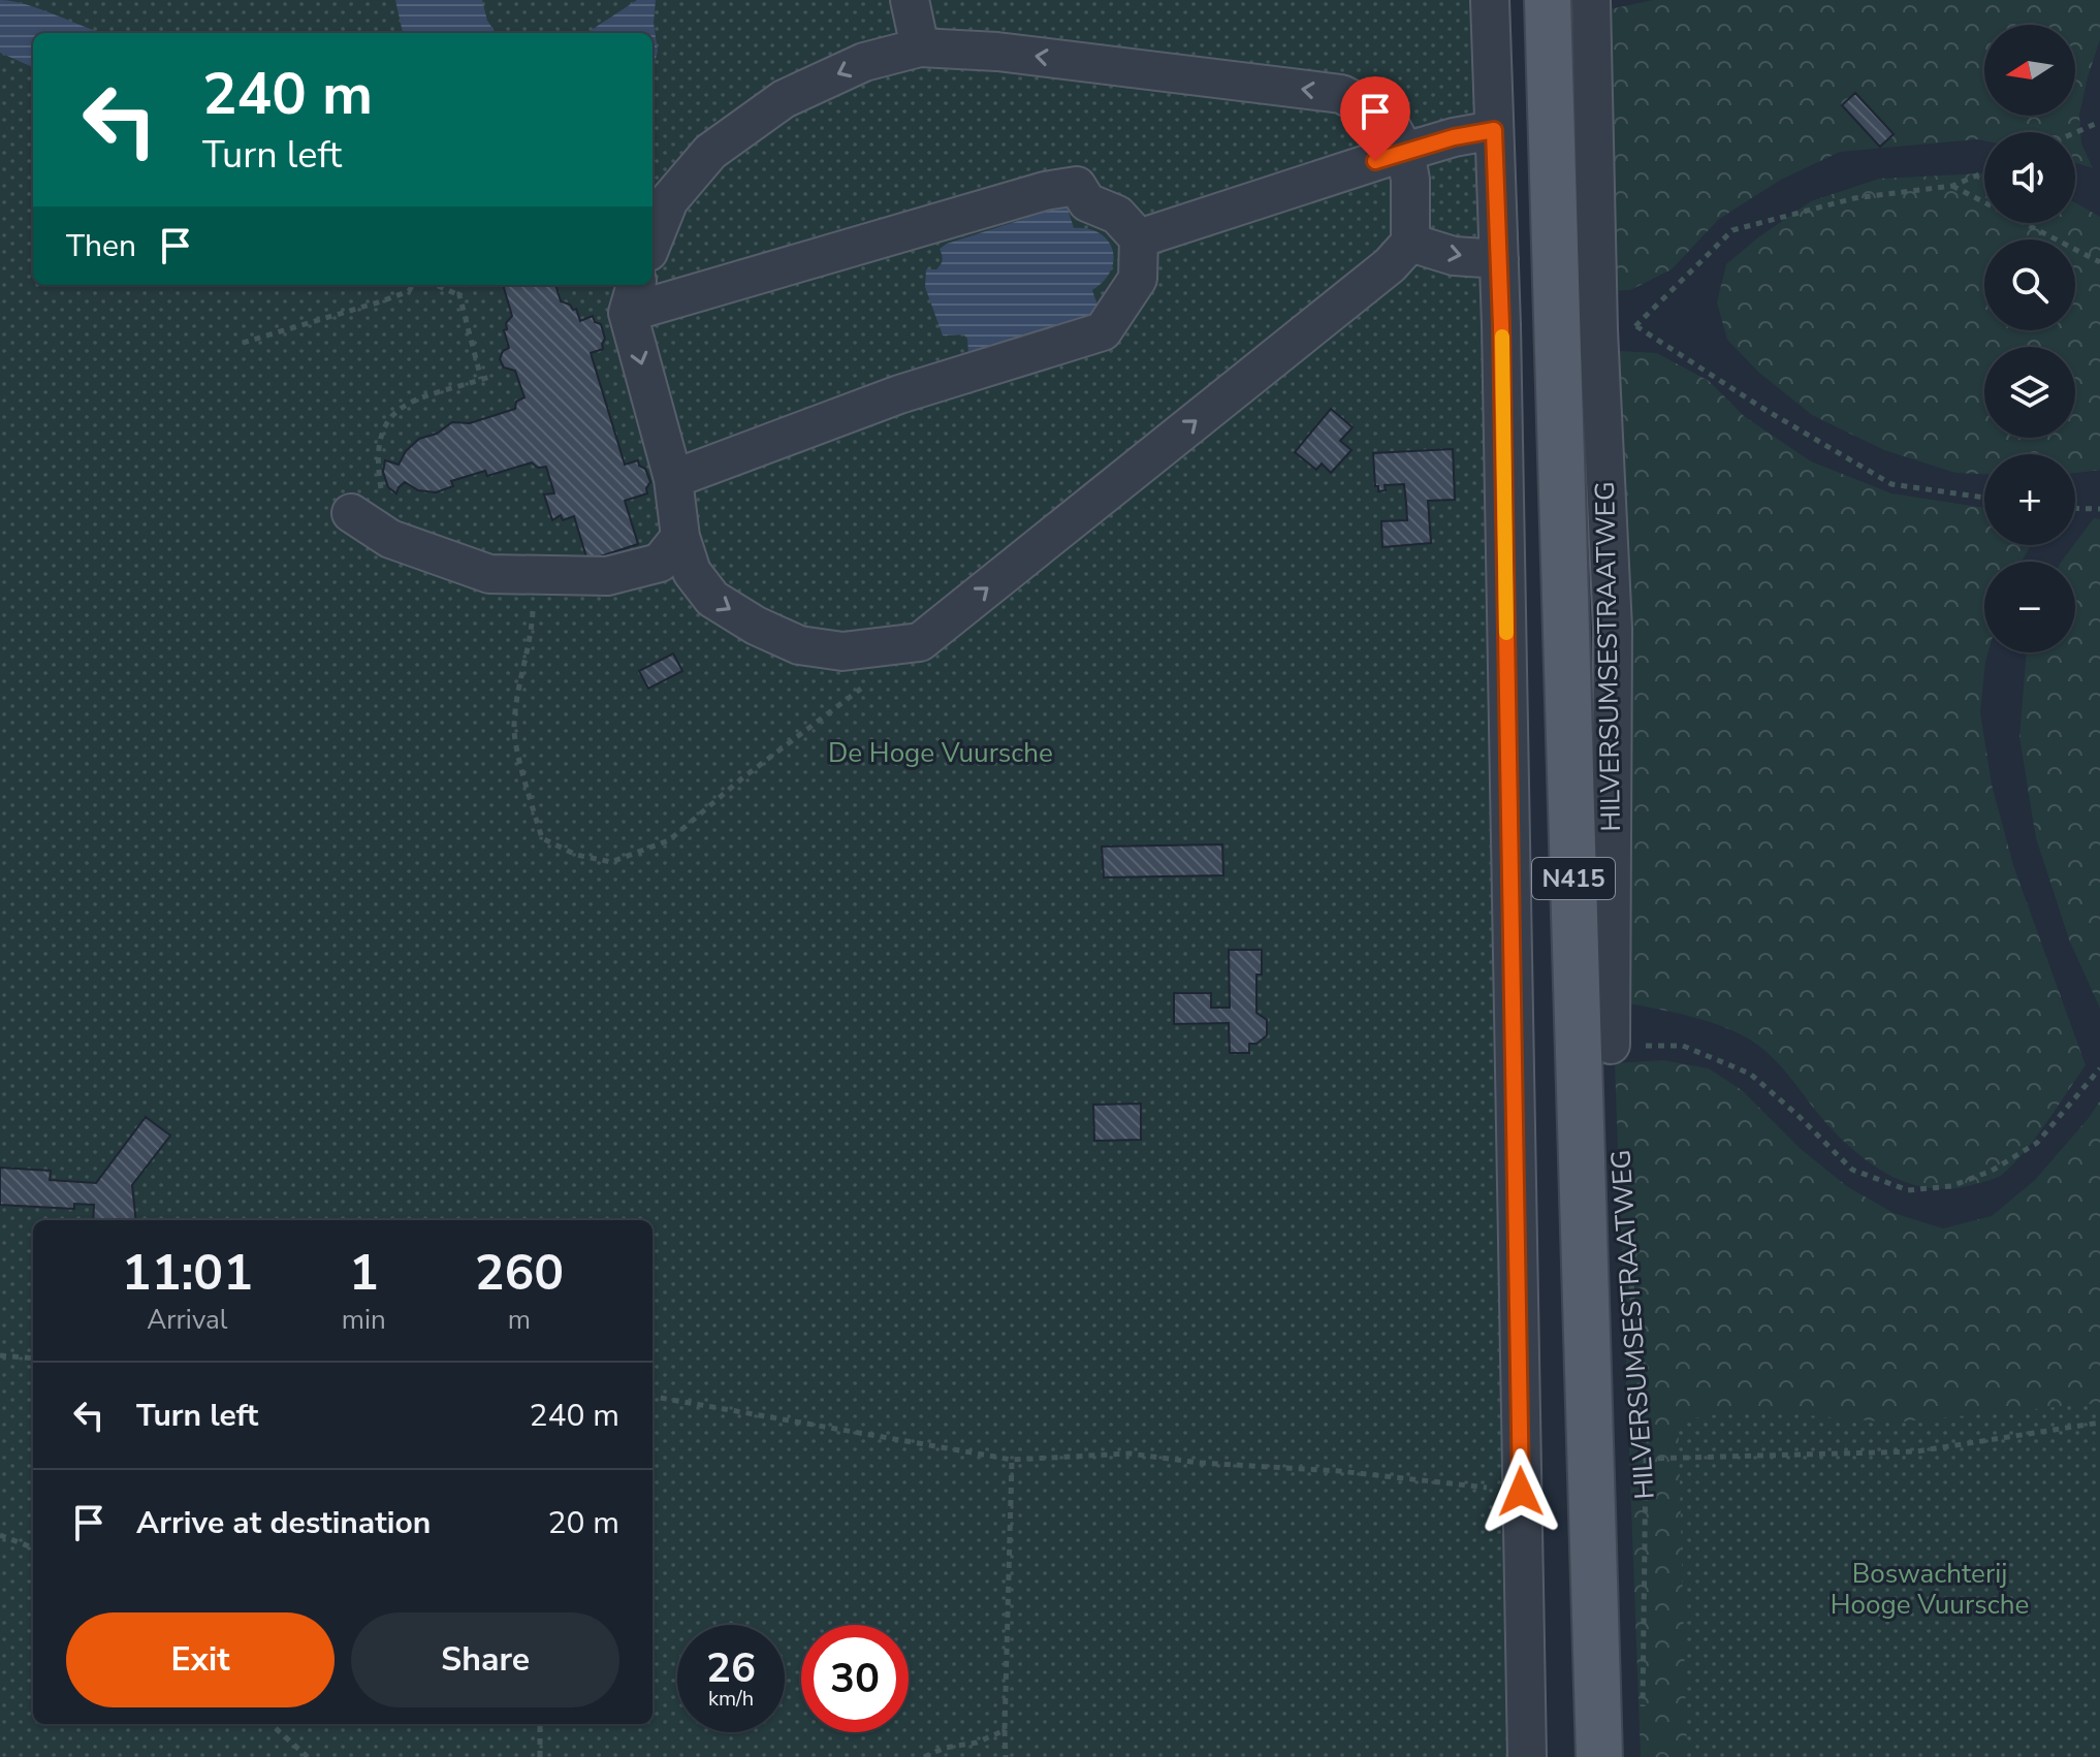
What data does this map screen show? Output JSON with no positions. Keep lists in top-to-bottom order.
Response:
{
  "streets": {
    "main road": ["HILVERSUMSESTRAATWEG", "N415"]
  },
  "parks": ["De Hoge Vuursche", "Boswachterij Hooge Vuursche"],
  "north": "left",
  "page": {
    "map_buttons": ["+", "−"],
    "turn": ["240 m", "Turn left"],
    "then": "Then",
    "eta": [
      "11:01",
      "Arrival",
      "1",
      "min",
      "260",
      "m"
    ],
    "list": [
      {
        "name": "Turn left",
        "value": "240 m"
      },
      {
        "name": "Arrive at destination",
        "value": "20 m"
      }
    ],
    "buttons": ["Exit", "Share"],
    "speed": "26 km/h",
    "limit": "30"
  }
}
